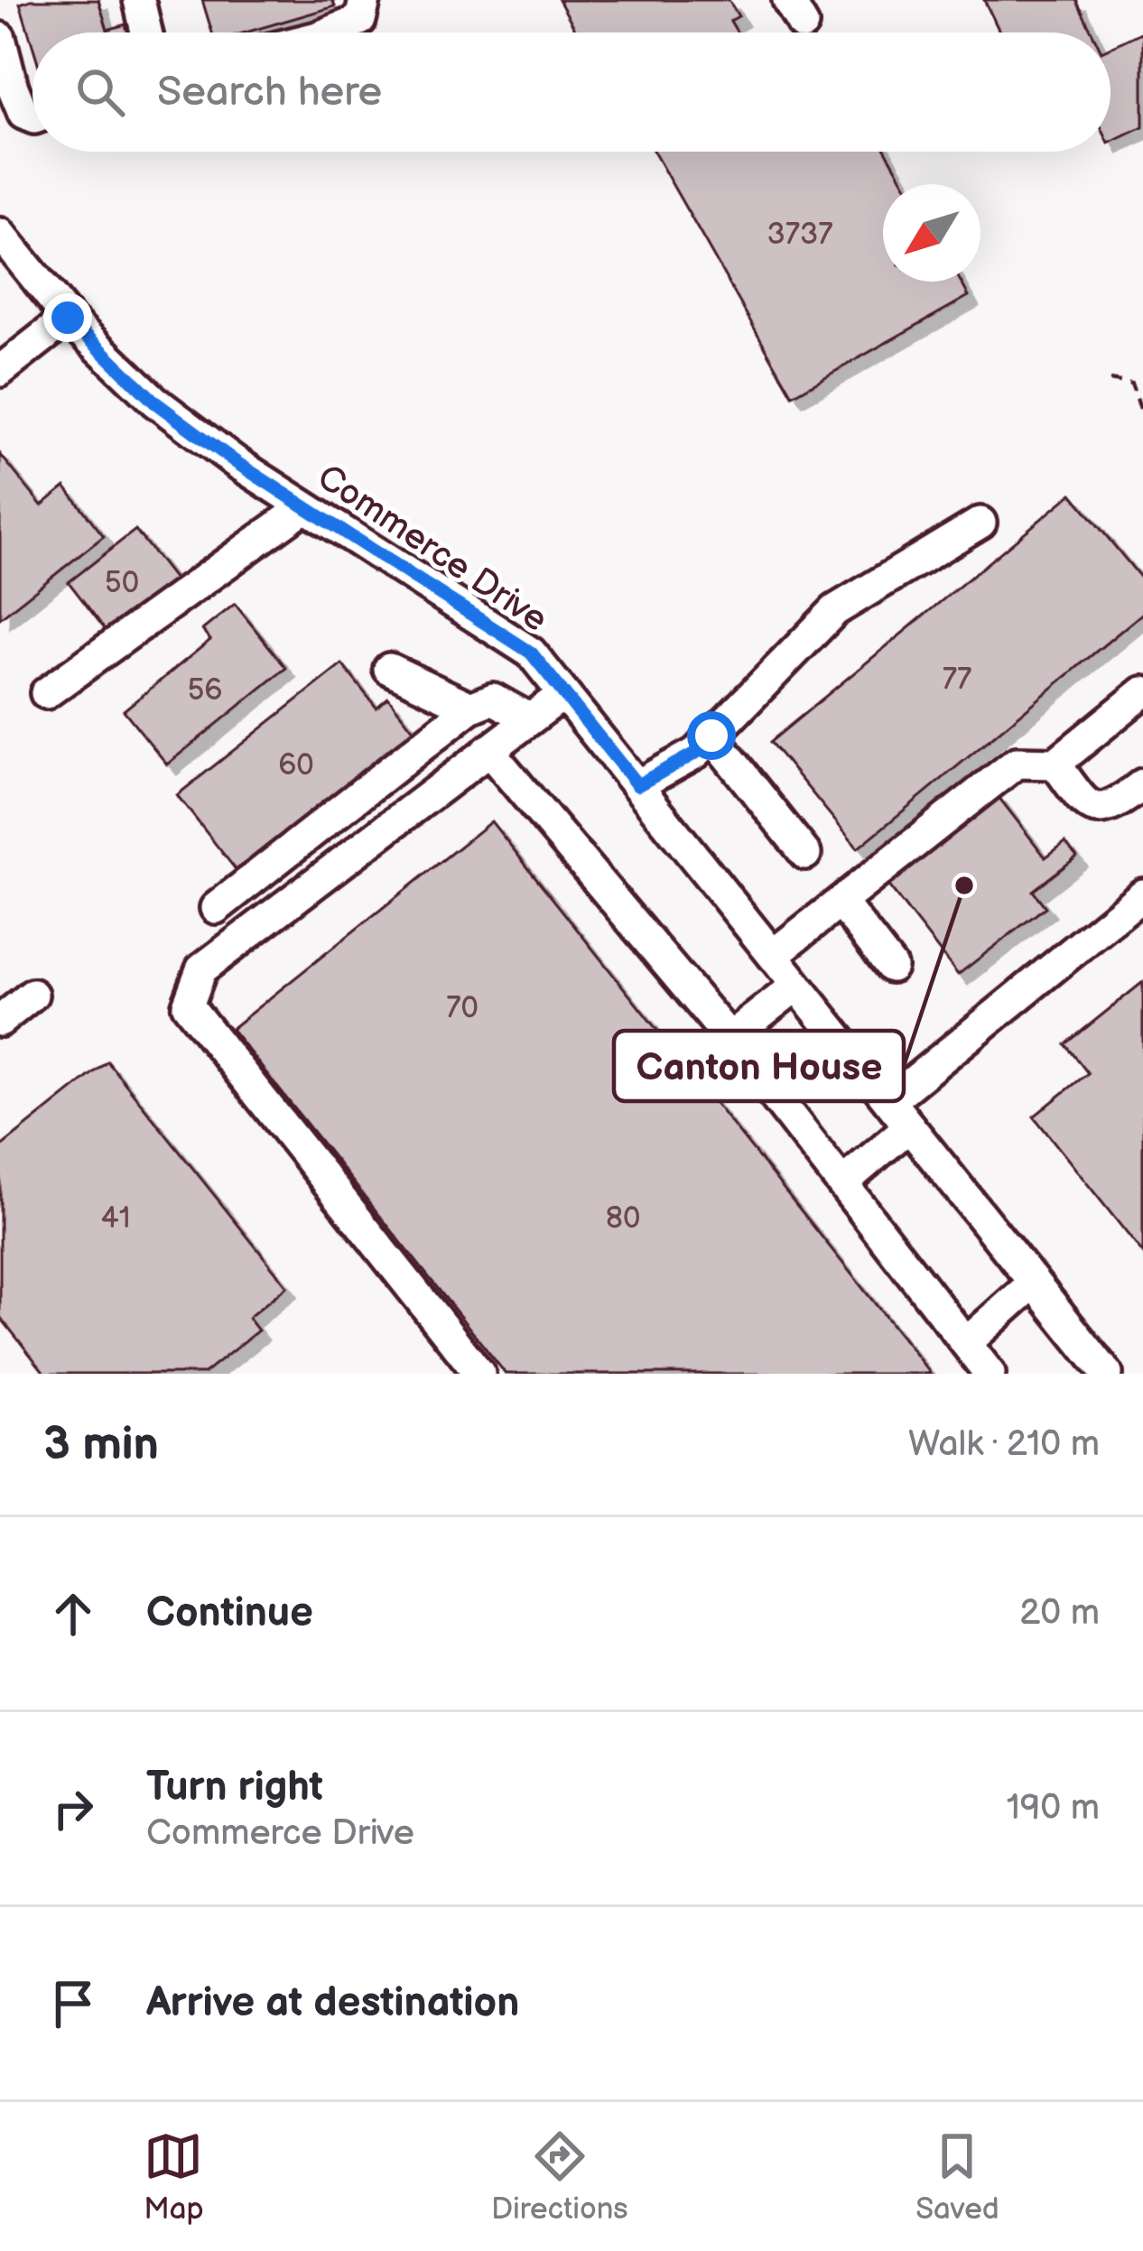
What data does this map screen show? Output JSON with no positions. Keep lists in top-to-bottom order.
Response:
{
  "streets": {
    "street": ["Commerce Drive"]
  },
  "places": ["Canton House"],
  "house_numbers": [
    "3737",
    "50",
    "77",
    "56",
    "60",
    "70",
    "41",
    "80"
  ],
  "north": "bottom left",
  "page": {
    "search": "Search here",
    "heading": ["3 min", "Walk · 210 m"],
    "list": [
      ["Continue", "20 m"],
      ["Turn right", "Commerce Drive", "190 m"],
      "Arrive at destination"
    ],
    "nav": ["Map", "Directions", "Saved"]
  }
}
